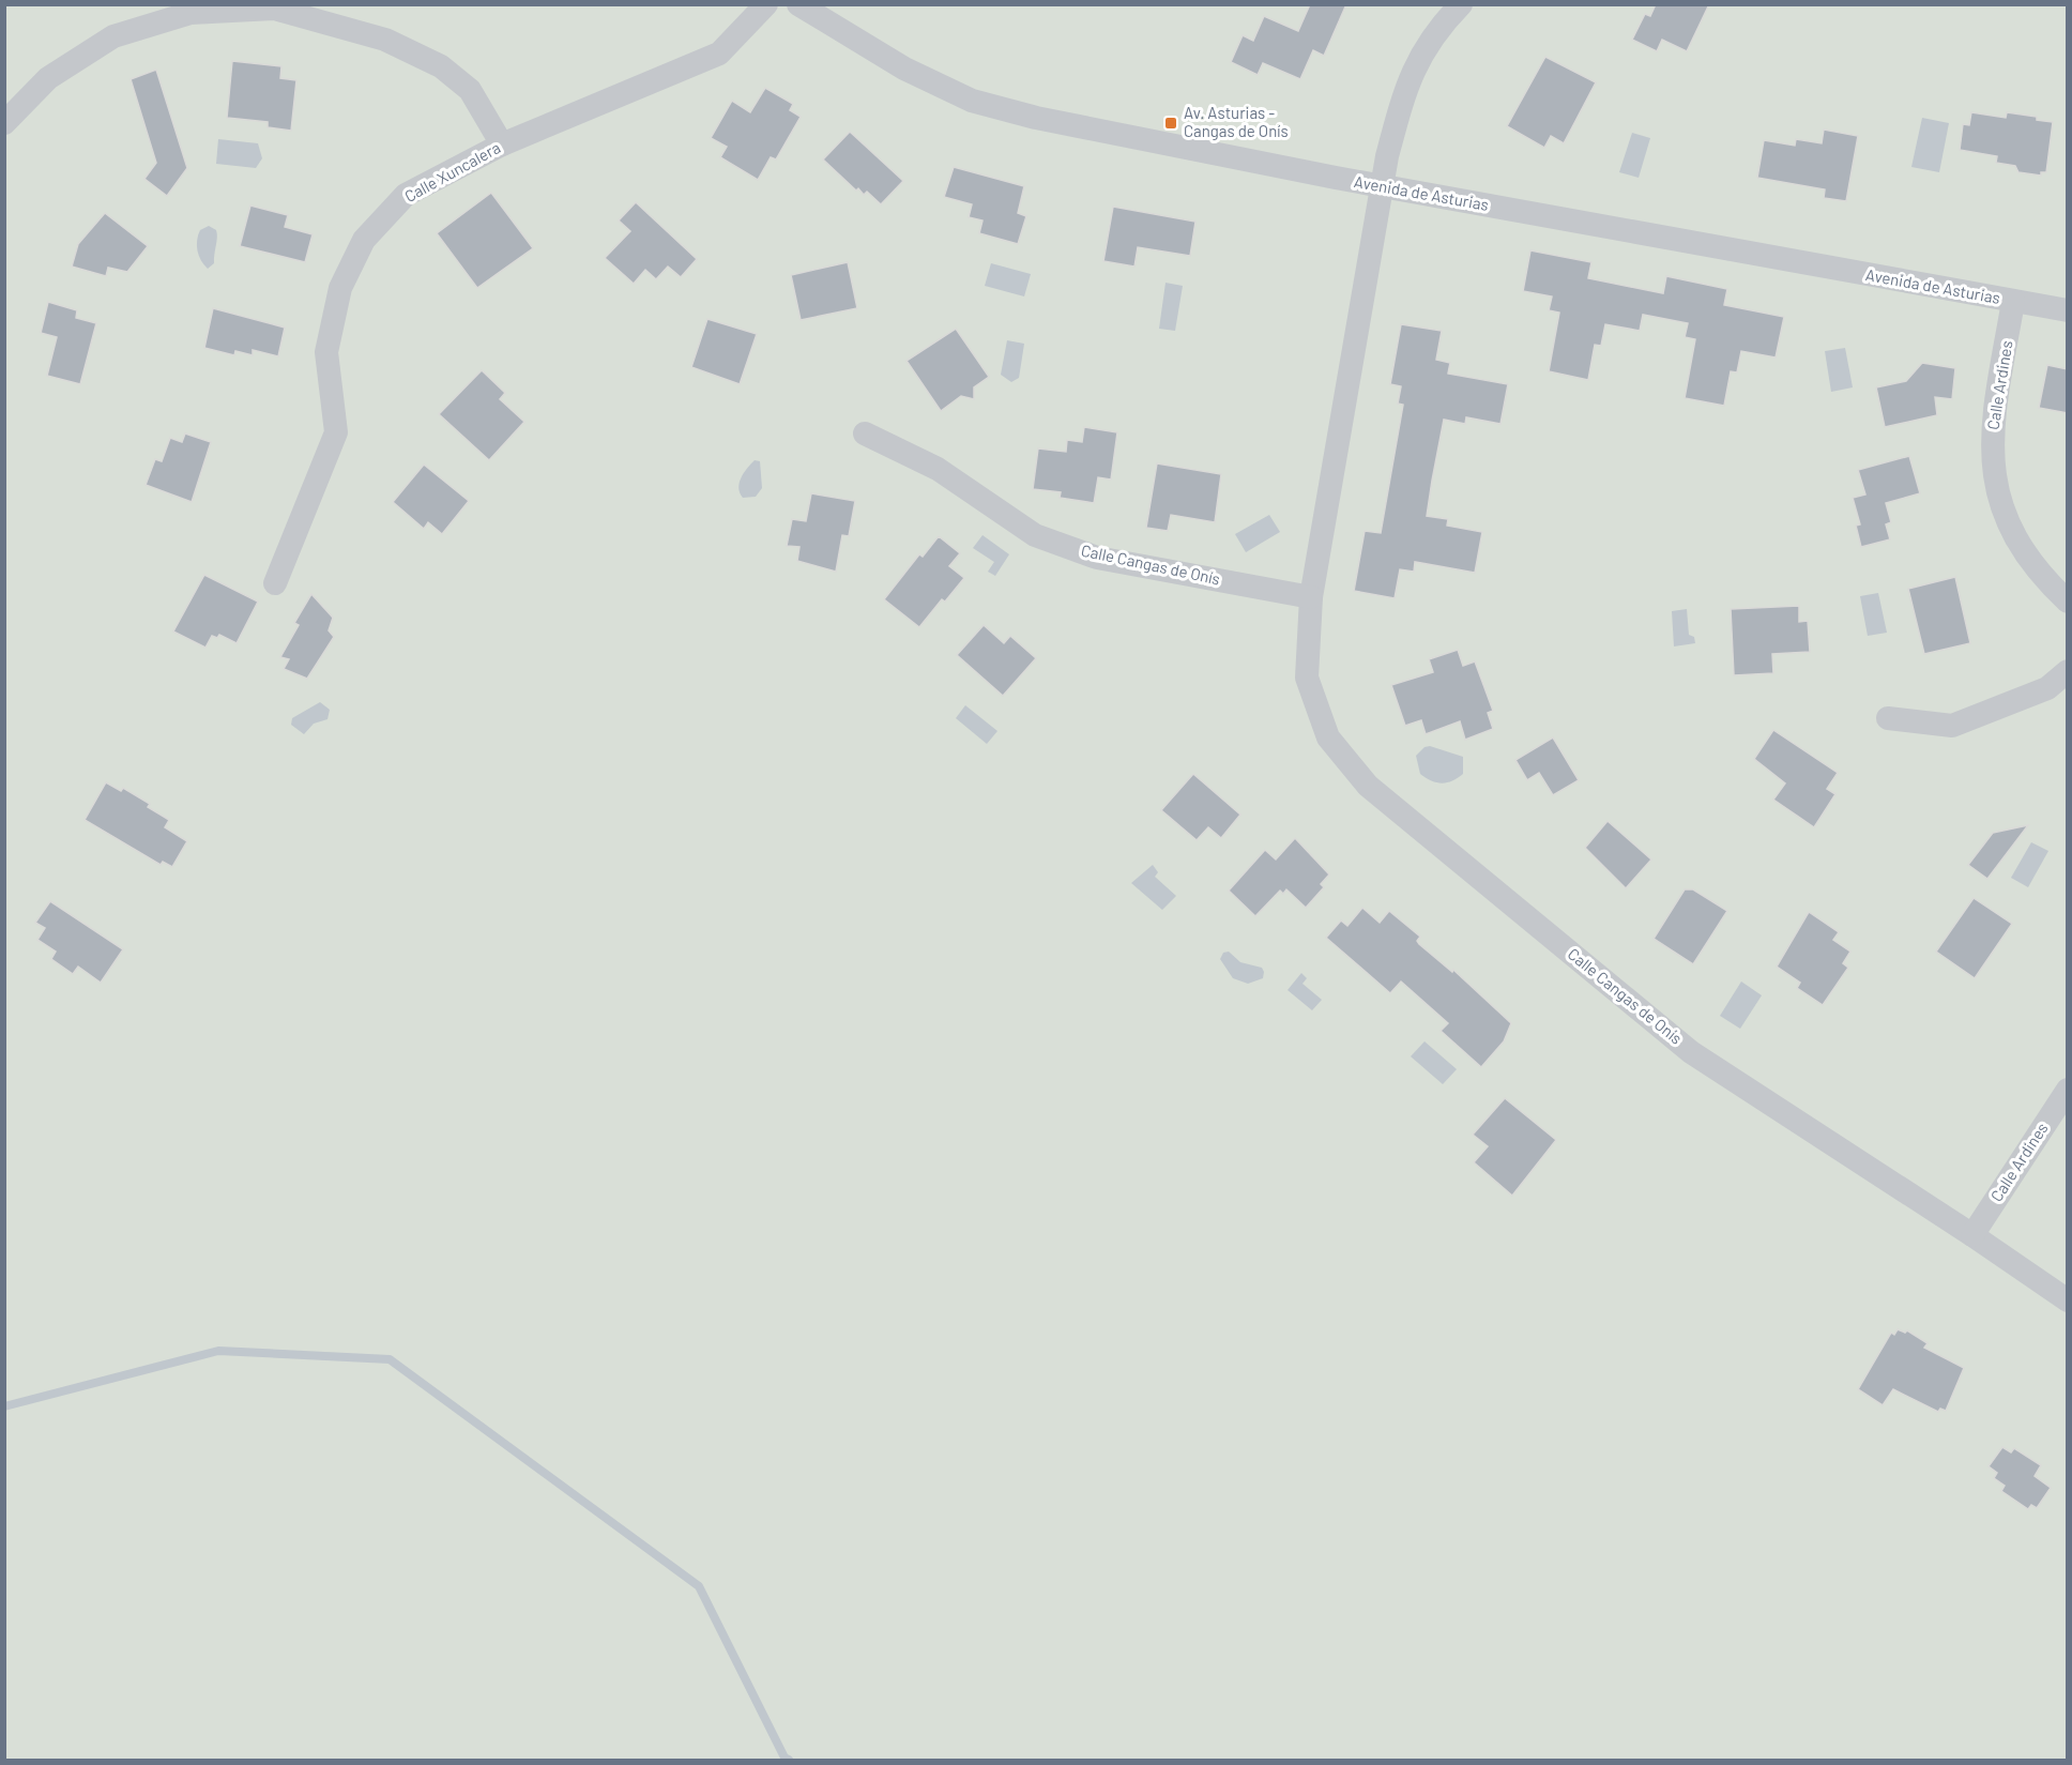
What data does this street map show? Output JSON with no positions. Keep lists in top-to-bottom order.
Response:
{
  "streets": {
    "street": [
      "Calle Xuncalera",
      "Avenida de Asturias",
      "Calle Ardines",
      "Calle Cangas de Onís"
    ]
  },
  "crossings": [
    ["Avenida de Asturias", "Calle Ardines"],
    ["Avenida de Asturias", "Calle Cangas de Onís"],
    ["Calle Ardines", "Calle Cangas de Onís"]
  ],
  "places": {
    "transit": ["Av. Asturias - Cangas de Onís"]
  }
}
